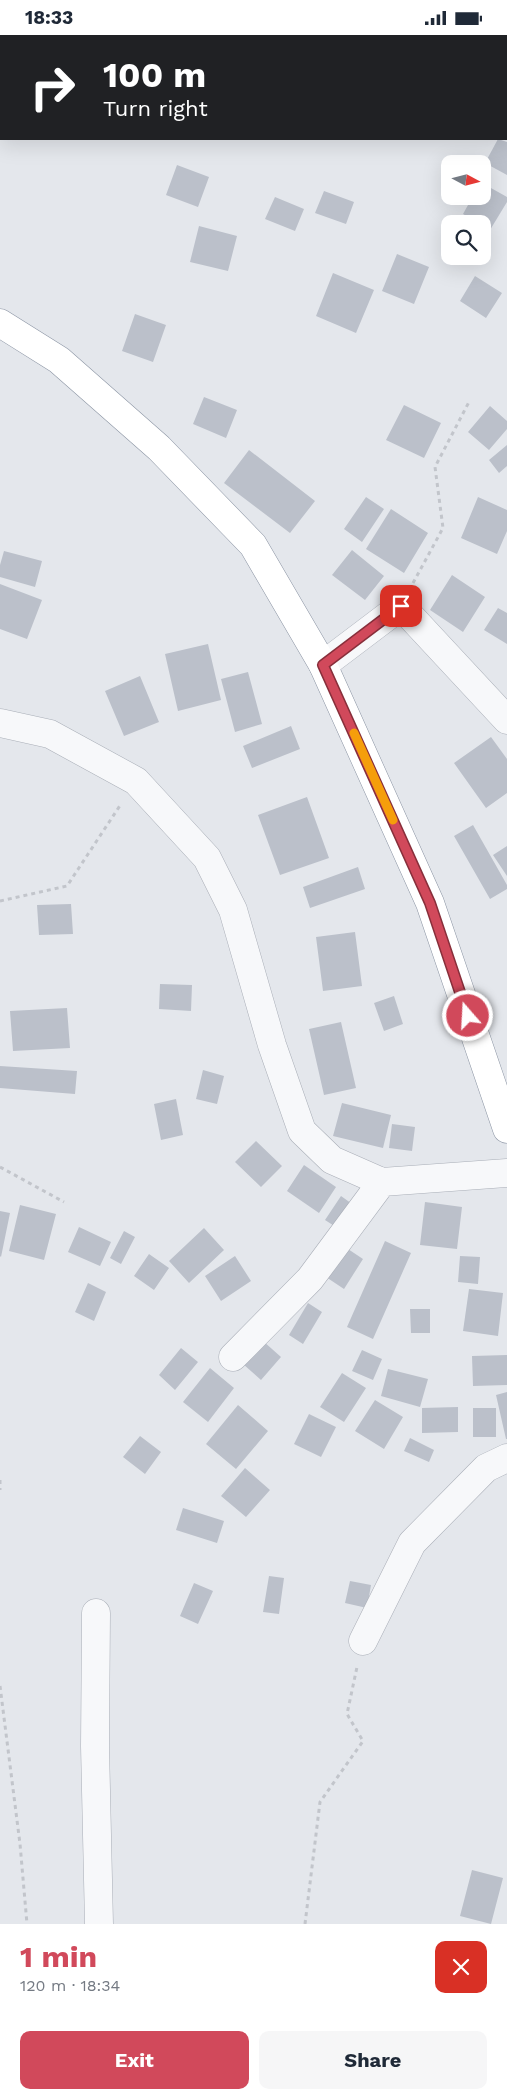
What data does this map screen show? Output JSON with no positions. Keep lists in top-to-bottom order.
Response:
{
  "north": "right",
  "page": {
    "status": "18:33",
    "turn": ["100 m", "Turn right"],
    "heading": ["1 min", "120 m · 18:34"],
    "buttons": ["Exit", "Share"]
  }
}
